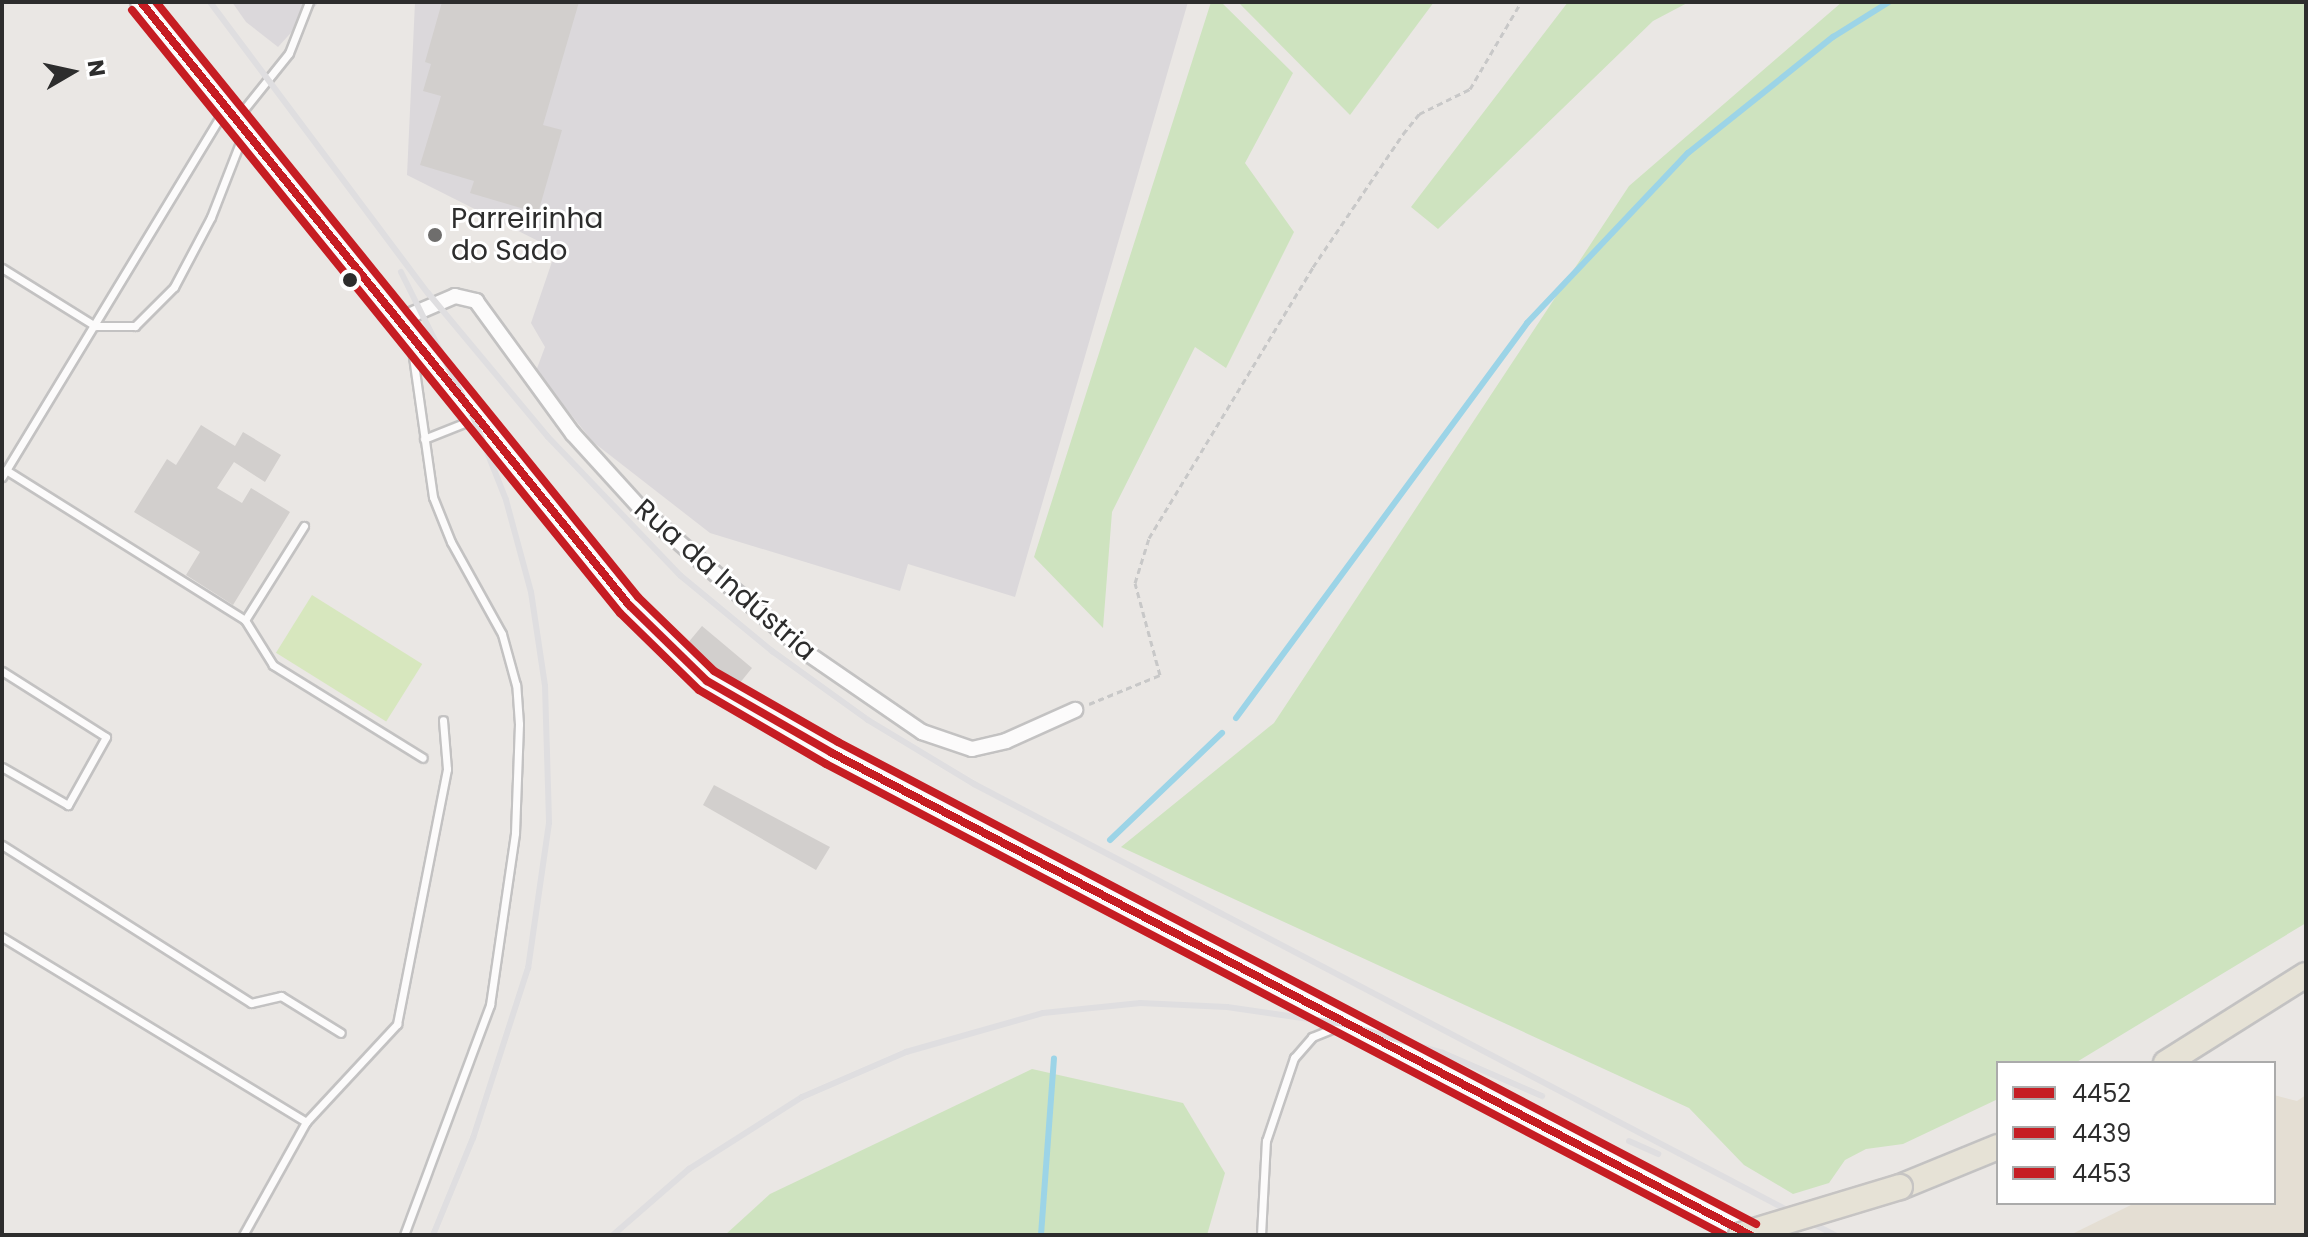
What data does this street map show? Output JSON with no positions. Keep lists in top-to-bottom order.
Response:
{
  "streets": {
    "street": ["Rua da Indústria"]
  },
  "places": ["Parreirinha do Sado"],
  "lines": ["transit line 4452", "transit line 4453", "transit line 4439"],
  "legend": ["4452", "4439", "4453"],
  "north": "right"
}
